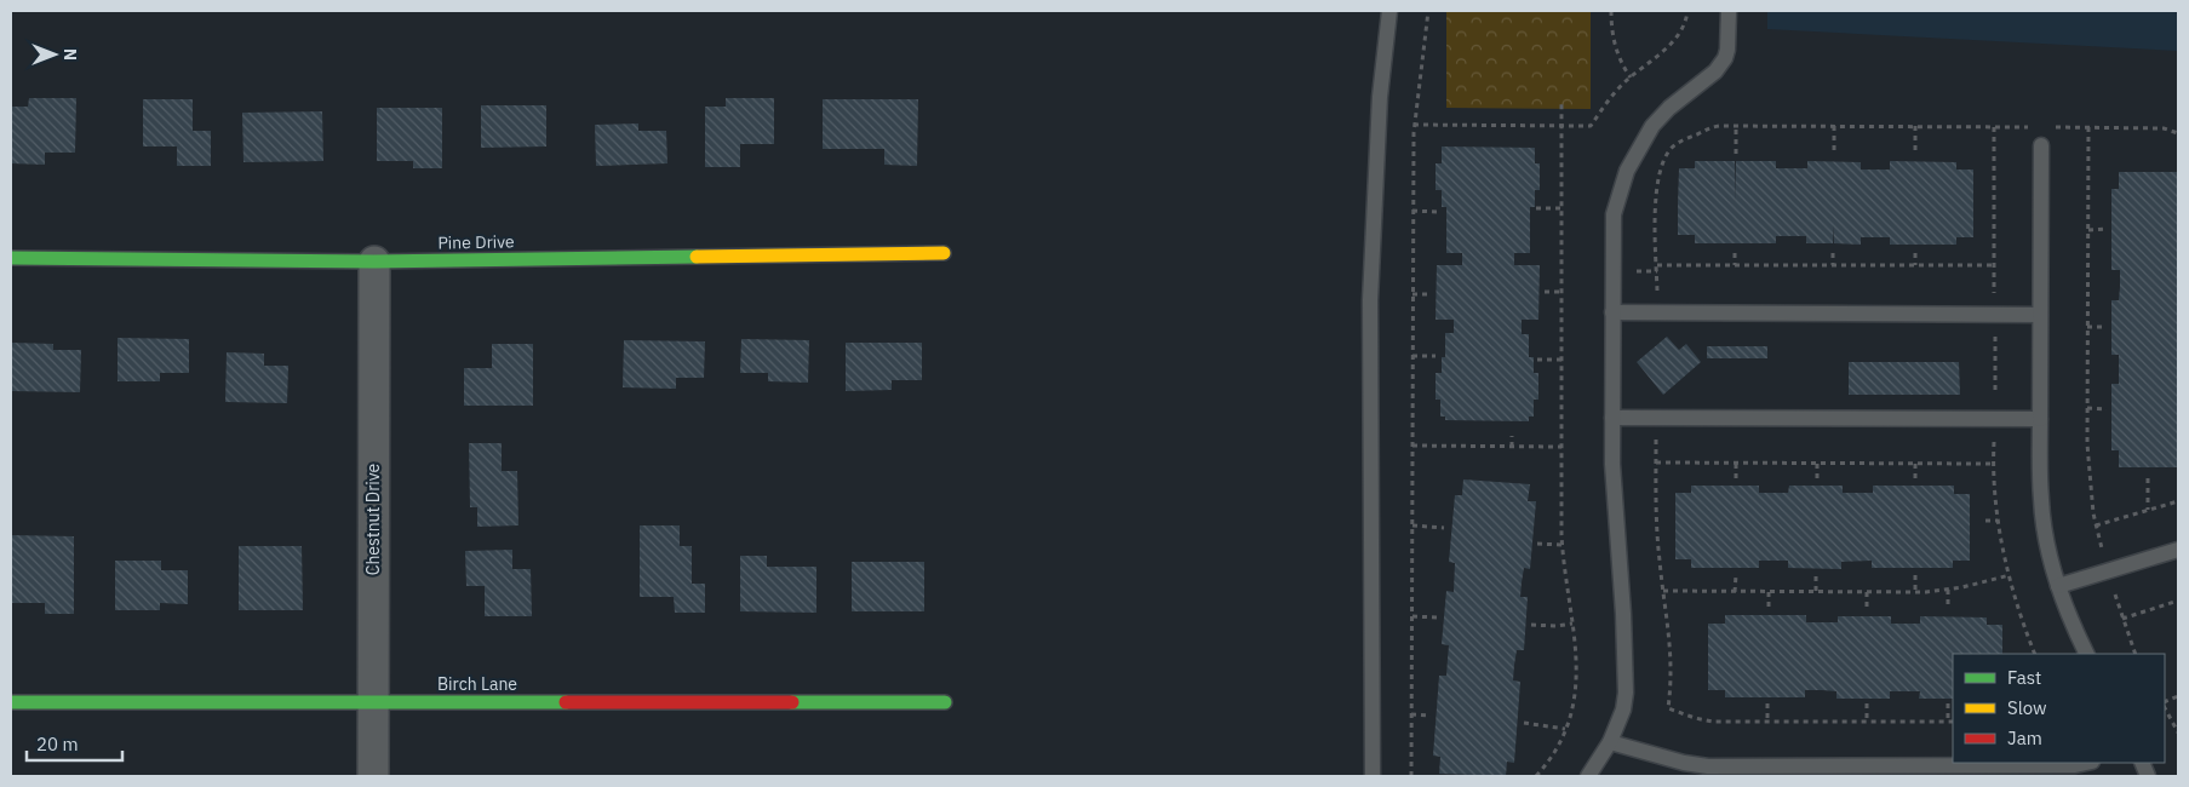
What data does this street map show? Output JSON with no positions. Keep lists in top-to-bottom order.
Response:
{
  "streets": {
    "street": ["Pine Drive", "Chestnut Drive", "Birch Lane"]
  },
  "crossings": [
    ["Pine Drive", "Chestnut Drive"],
    ["Chestnut Drive", "Birch Lane"]
  ],
  "legend": ["Fast", "Slow", "Jam"],
  "scale_bar": "20 m",
  "north": "right"
}
